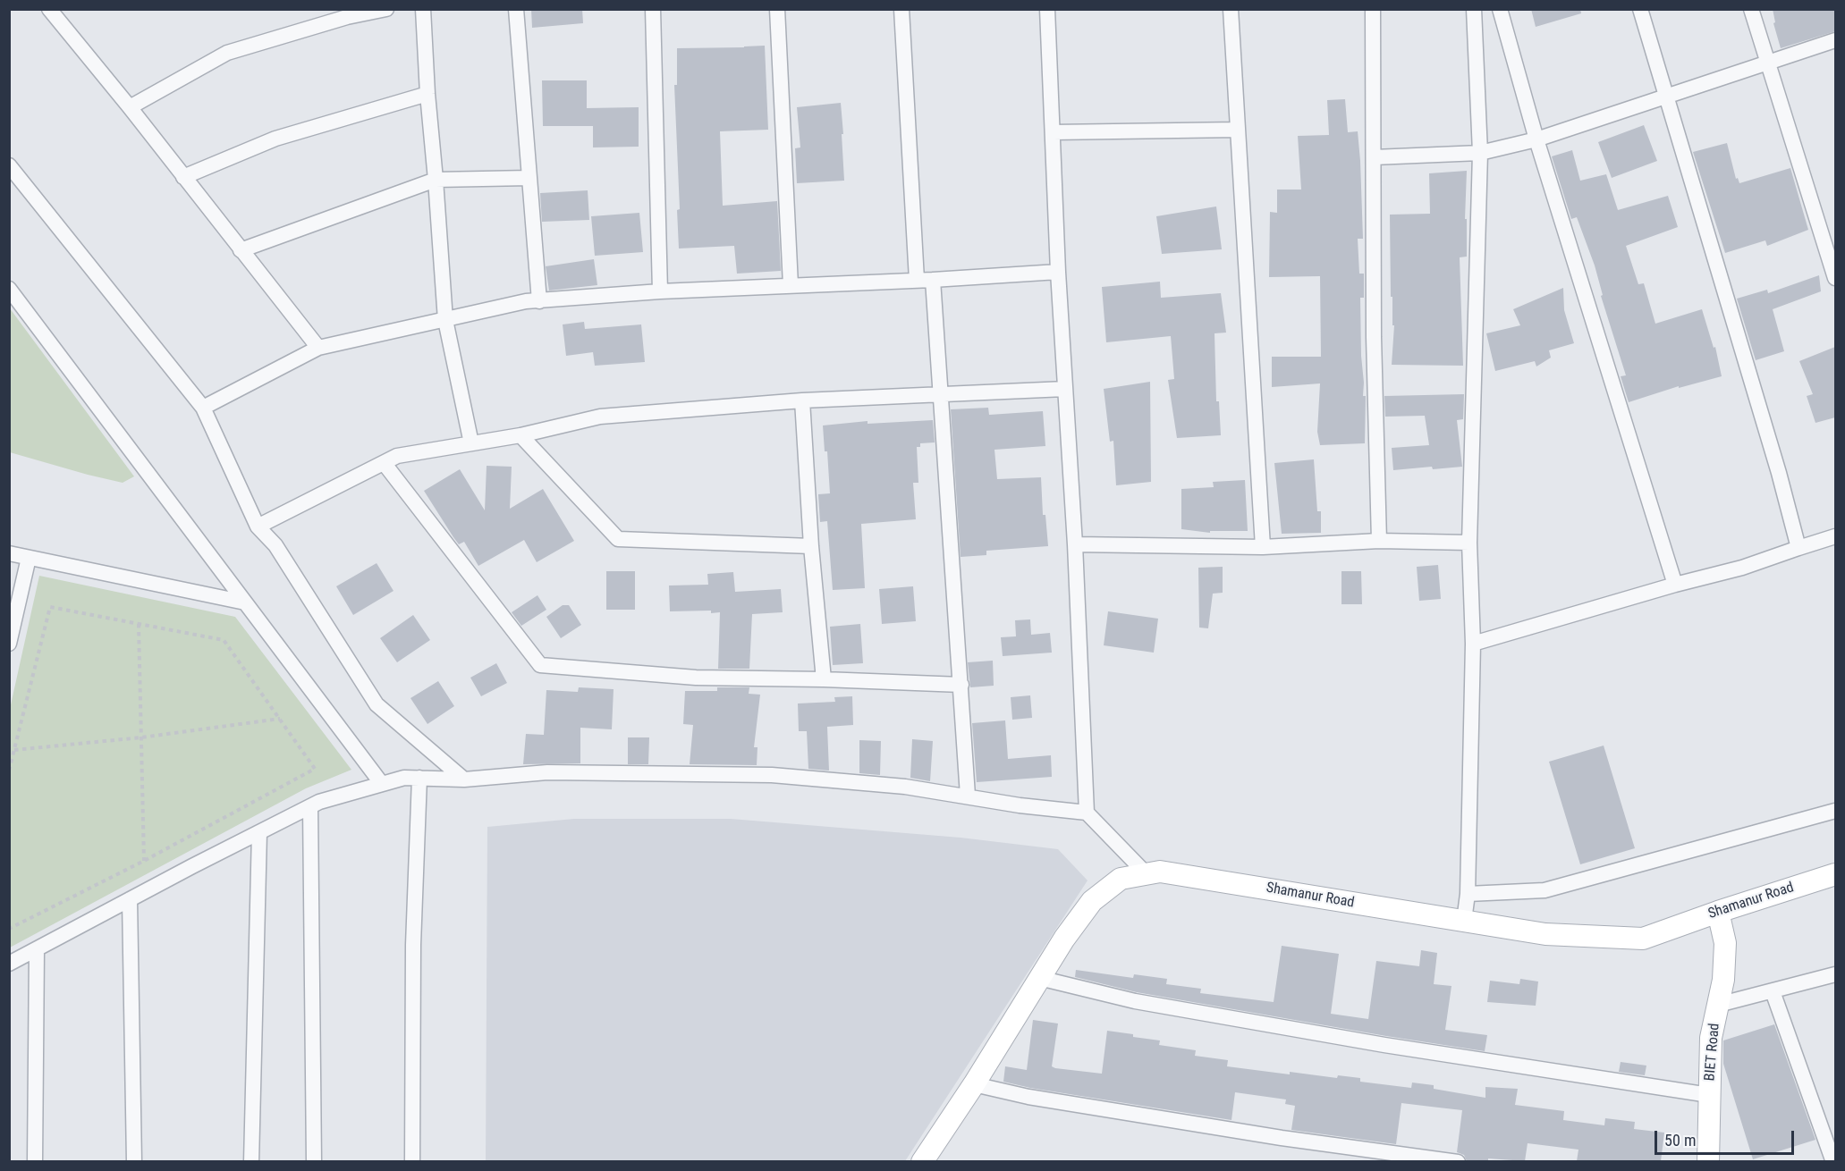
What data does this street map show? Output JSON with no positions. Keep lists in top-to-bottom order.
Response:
{
  "streets": {
    "main road": ["Shamanur Road", "BIET Road"]
  },
  "crossings": [
    ["Shamanur Road", "BIET Road"]
  ],
  "scale_bar": "50 m"
}
